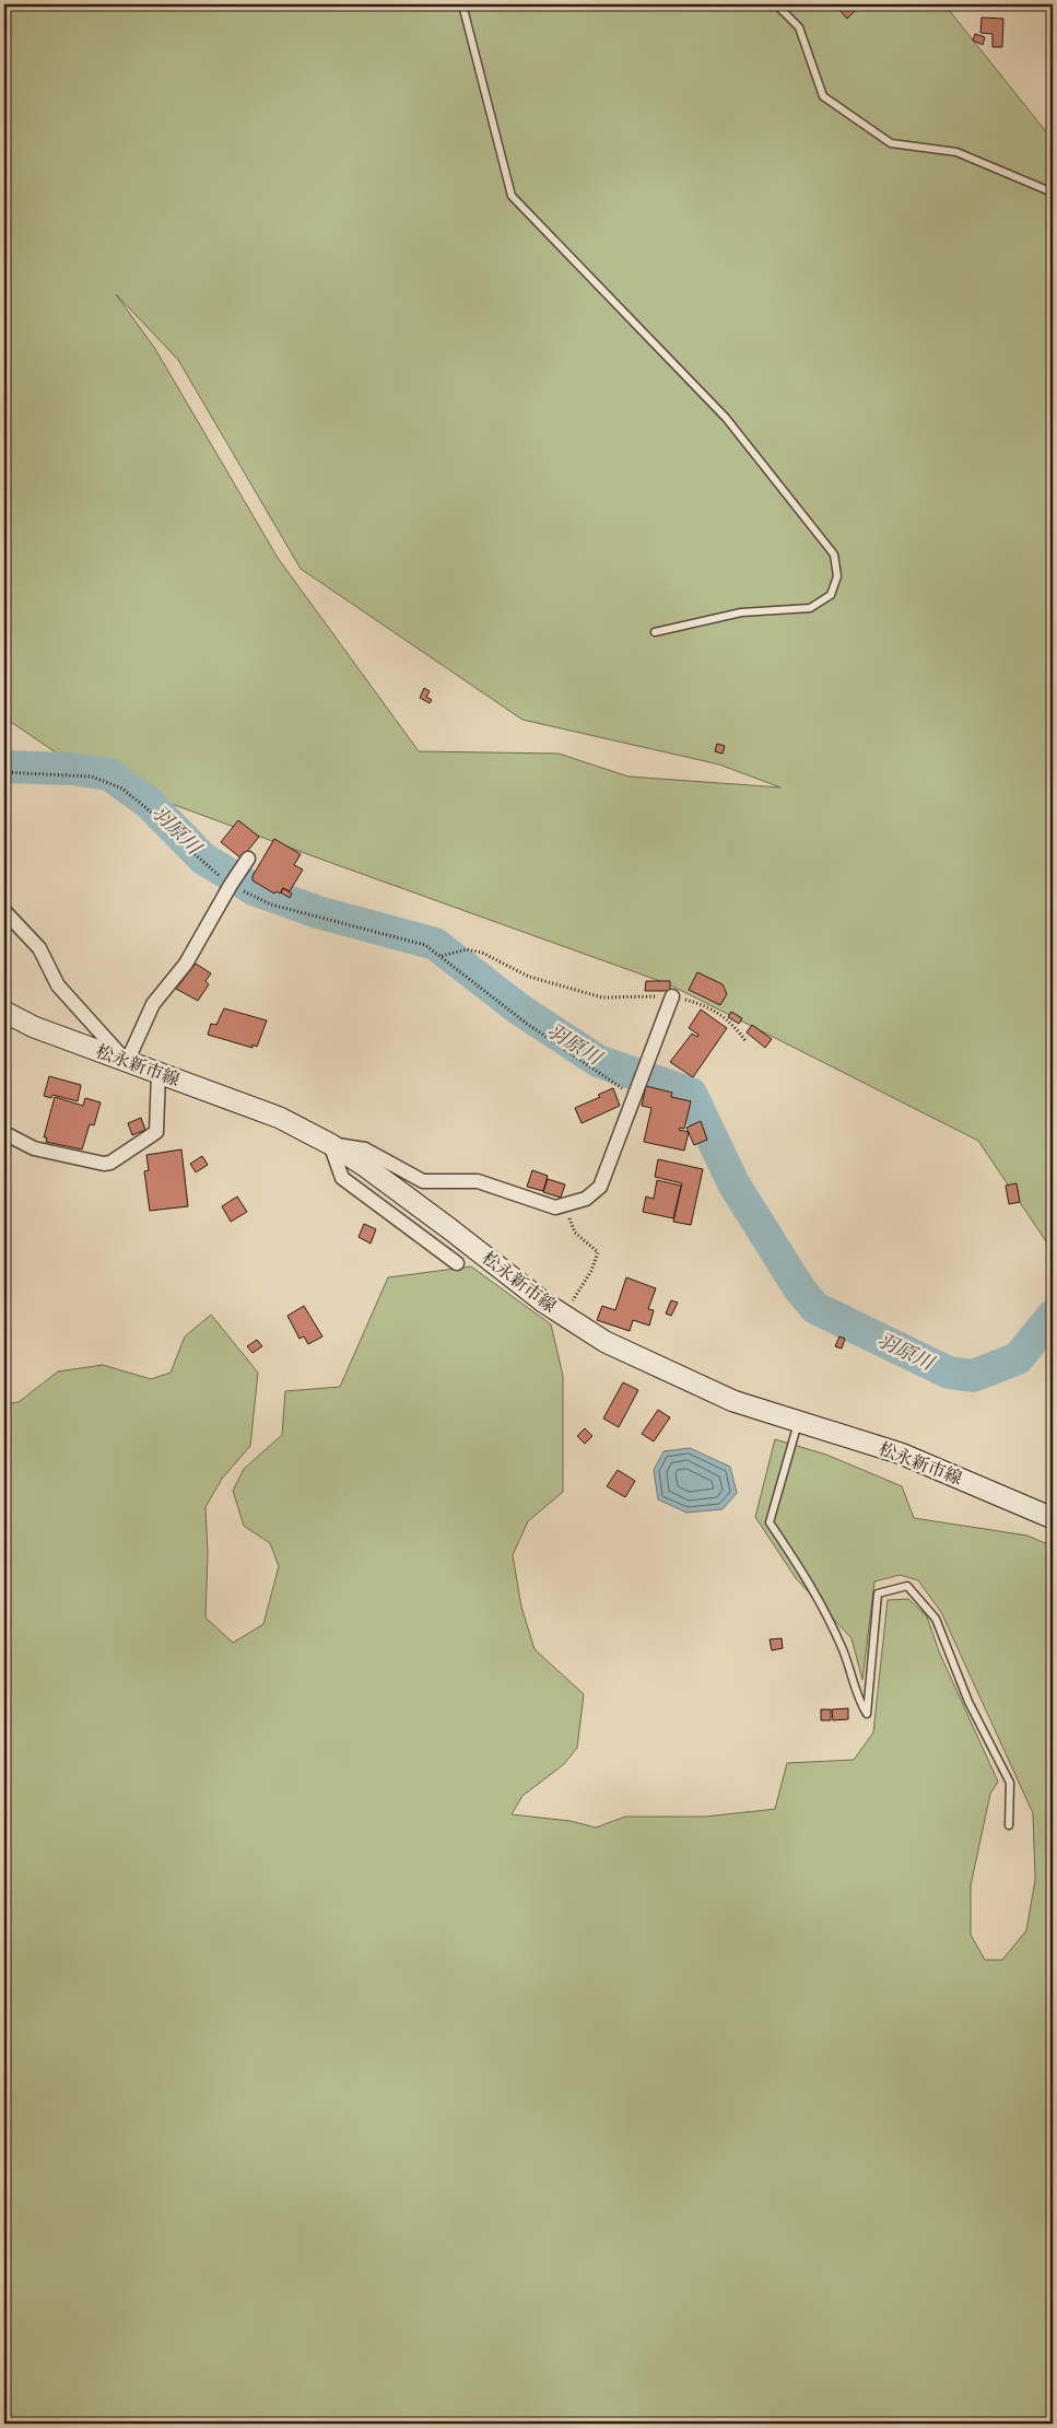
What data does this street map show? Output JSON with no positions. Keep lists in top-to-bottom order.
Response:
{
  "streets": {
    "main road": ["松永新市線"]
  },
  "water": ["羽原川"]
}
